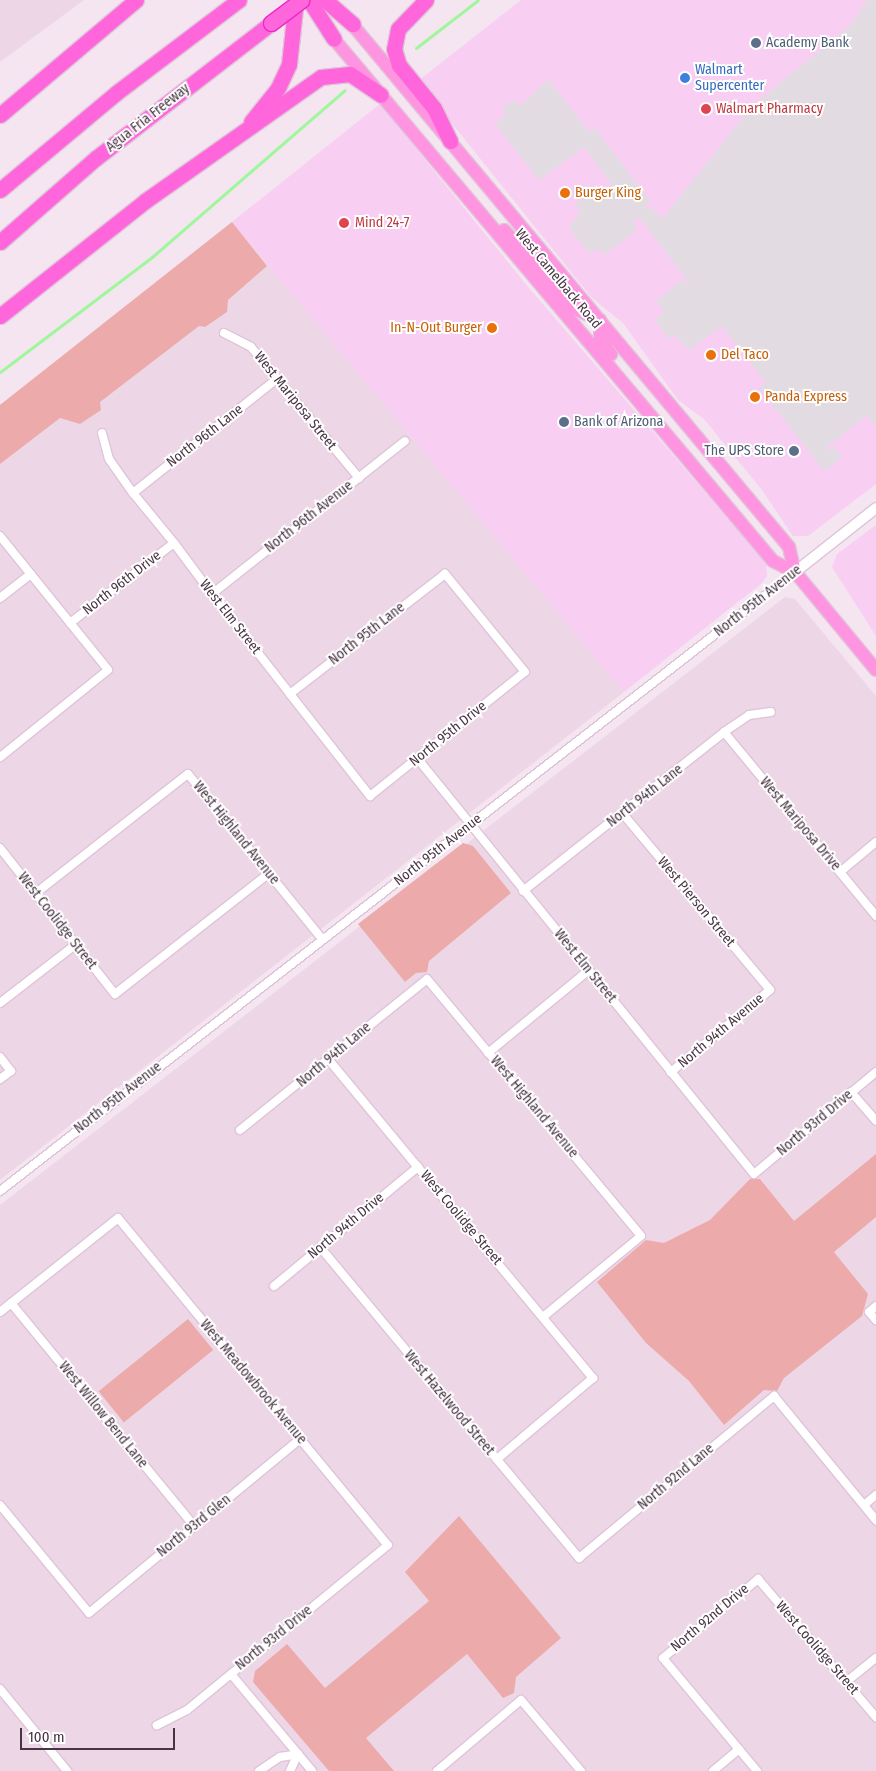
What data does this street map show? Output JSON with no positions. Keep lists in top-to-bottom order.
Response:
{
  "streets": {
    "highway": ["Agua Fria Freeway"],
    "main road": ["West Camelback Road"],
    "street": [
      "West Mariposa Street",
      "North 96th Lane",
      "North 96th Avenue",
      "North 96th Drive",
      "North 95th Avenue",
      "West Elm Street",
      "North 95th Lane",
      "North 95th Drive",
      "North 94th Lane",
      "West Mariposa Drive",
      "West Highland Avenue",
      "West Pierson Street",
      "West Coolidge Street",
      "North 94th Avenue",
      "North 93rd Drive",
      "North 94th Drive",
      "West Meadowbrook Avenue",
      "West Hazelwood Street",
      "West Willow Bend Lane",
      "North 92nd Lane",
      "North 93rd Glen",
      "North 92nd Drive"
    ]
  },
  "crossings": [
    ["Agua Fria Freeway", "West Camelback Road"],
    ["West Camelback Road", "North 95th Avenue"],
    ["West Mariposa Street", "North 96th Lane"],
    ["West Mariposa Street", "North 96th Avenue"],
    ["North 96th Lane", "West Elm Street"],
    ["North 96th Avenue", "West Elm Street"],
    ["North 96th Drive", "West Elm Street"],
    ["North 95th Avenue", "West Elm Street"],
    ["North 95th Avenue", "West Highland Avenue"],
    ["West Elm Street", "North 95th Lane"],
    ["West Elm Street", "North 95th Drive"],
    ["West Elm Street", "North 94th Lane"],
    ["West Elm Street", "North 94th Avenue"],
    ["West Elm Street", "North 93rd Drive"],
    ["North 95th Lane", "North 95th Drive"],
    ["North 94th Lane", "West Mariposa Drive"],
    ["North 94th Lane", "West Highland Avenue"],
    ["North 94th Lane", "West Pierson Street"],
    ["North 94th Lane", "West Coolidge Street"],
    ["West Highland Avenue", "West Coolidge Street"],
    ["West Pierson Street", "North 94th Avenue"],
    ["West Coolidge Street", "North 94th Drive"],
    ["West Coolidge Street", "West Hazelwood Street"],
    ["West Coolidge Street", "North 92nd Drive"],
    ["North 93rd Drive", "West Meadowbrook Avenue"],
    ["North 94th Drive", "West Hazelwood Street"],
    ["West Meadowbrook Avenue", "West Willow Bend Lane"],
    ["West Meadowbrook Avenue", "North 93rd Glen"],
    ["West Hazelwood Street", "North 92nd Lane"],
    ["West Willow Bend Lane", "North 93rd Glen"]
  ],
  "places": [
    "Academy Bank",
    "Walmart Supercenter",
    "Walmart Pharmacy",
    "Burger King",
    "Mind 24-7",
    "In-N-Out Burger",
    "Del Taco",
    "Panda Express",
    "Bank of Arizona",
    "The UPS Store"
  ],
  "scale_bar": "100 m"
}
